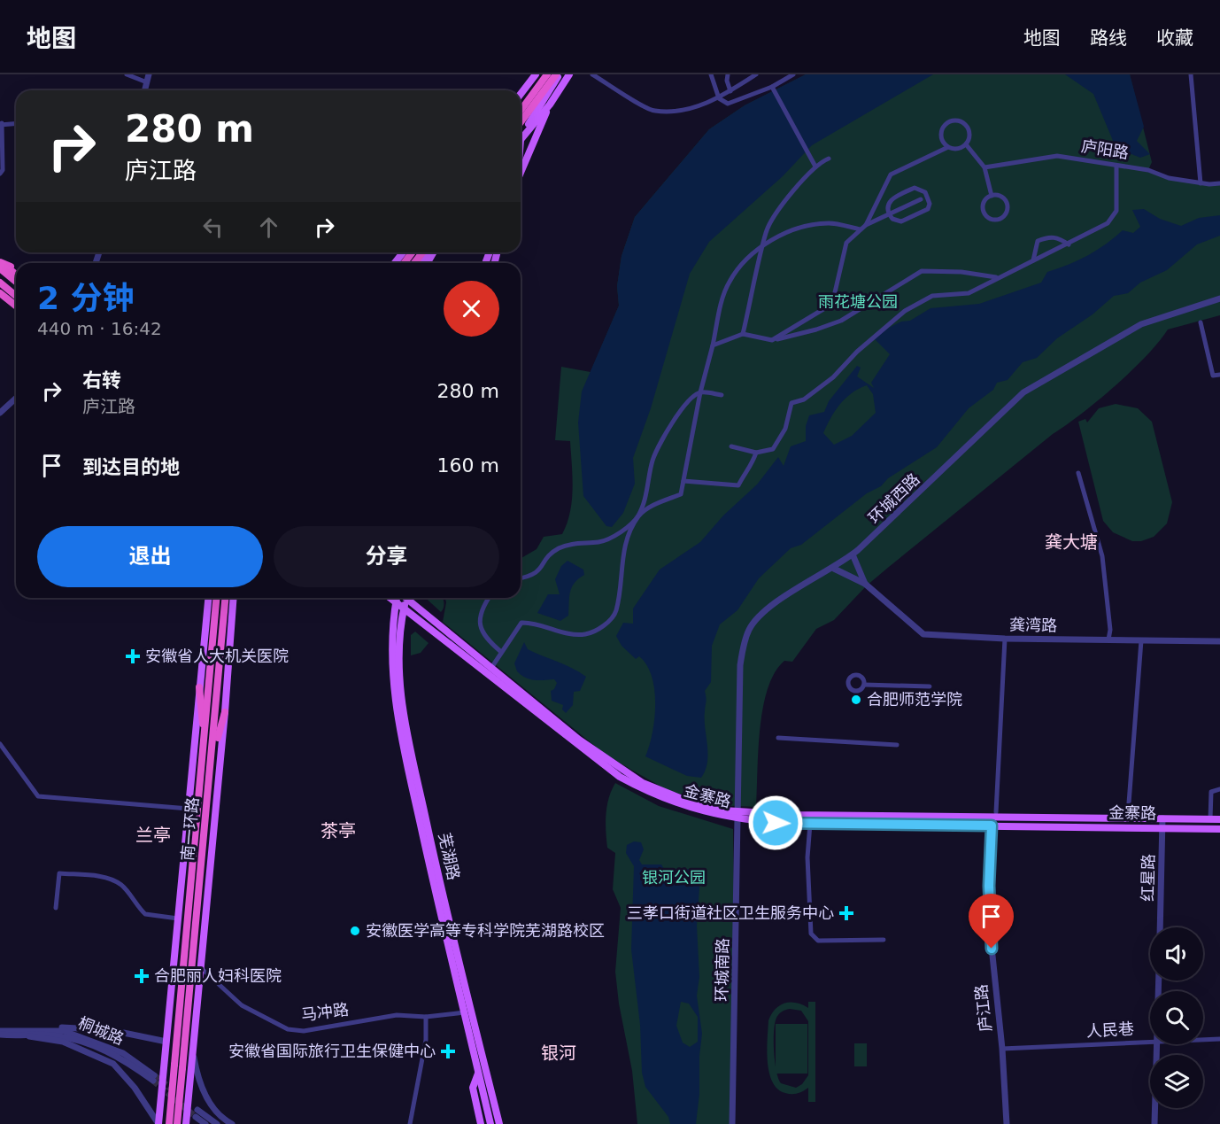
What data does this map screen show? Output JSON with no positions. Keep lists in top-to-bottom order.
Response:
{
  "streets": {
    "highway": ["南一环路"],
    "main road": ["金寨路", "芜湖路"],
    "street": [
      "庐阳路",
      "环城西路",
      "龚湾路",
      "红星路",
      "环城南路",
      "庐江路",
      "马冲路",
      "人民巷",
      "桐城路"
    ]
  },
  "crossings": [
    ["环城西路", "金寨路"],
    ["环城西路", "环城南路"],
    ["金寨路", "芜湖路"],
    ["金寨路", "红星路"],
    ["金寨路", "环城南路"],
    ["金寨路", "庐江路"],
    ["芜湖路", "马冲路"],
    ["庐江路", "人民巷"]
  ],
  "districts": [
    "龚大塘",
    "茶亭",
    "兰亭",
    "银河"
  ],
  "parks": ["雨花塘公园", "银河公园"],
  "places": {
    "health": [
      "安徽省人大机关医院",
      "三孝口街道社区卫生服务中心",
      "合肥丽人妇科医院",
      "安徽省国际旅行卫生保健中心"
    ],
    "other": ["合肥师范学院", "安徽医学高等专科学院芜湖路校区"]
  },
  "page": {
    "header": "地图",
    "nav": ["地图", "路线", "收藏"],
    "turn": ["280 m", "庐江路"],
    "heading": ["2 分钟", "440 m · 16:42"],
    "list": [
      {
        "name": "右转",
        "note": "庐江路",
        "value": "280 m"
      },
      {
        "name": "到达目的地",
        "value": "160 m"
      }
    ],
    "buttons": ["退出", "分享"]
  }
}
